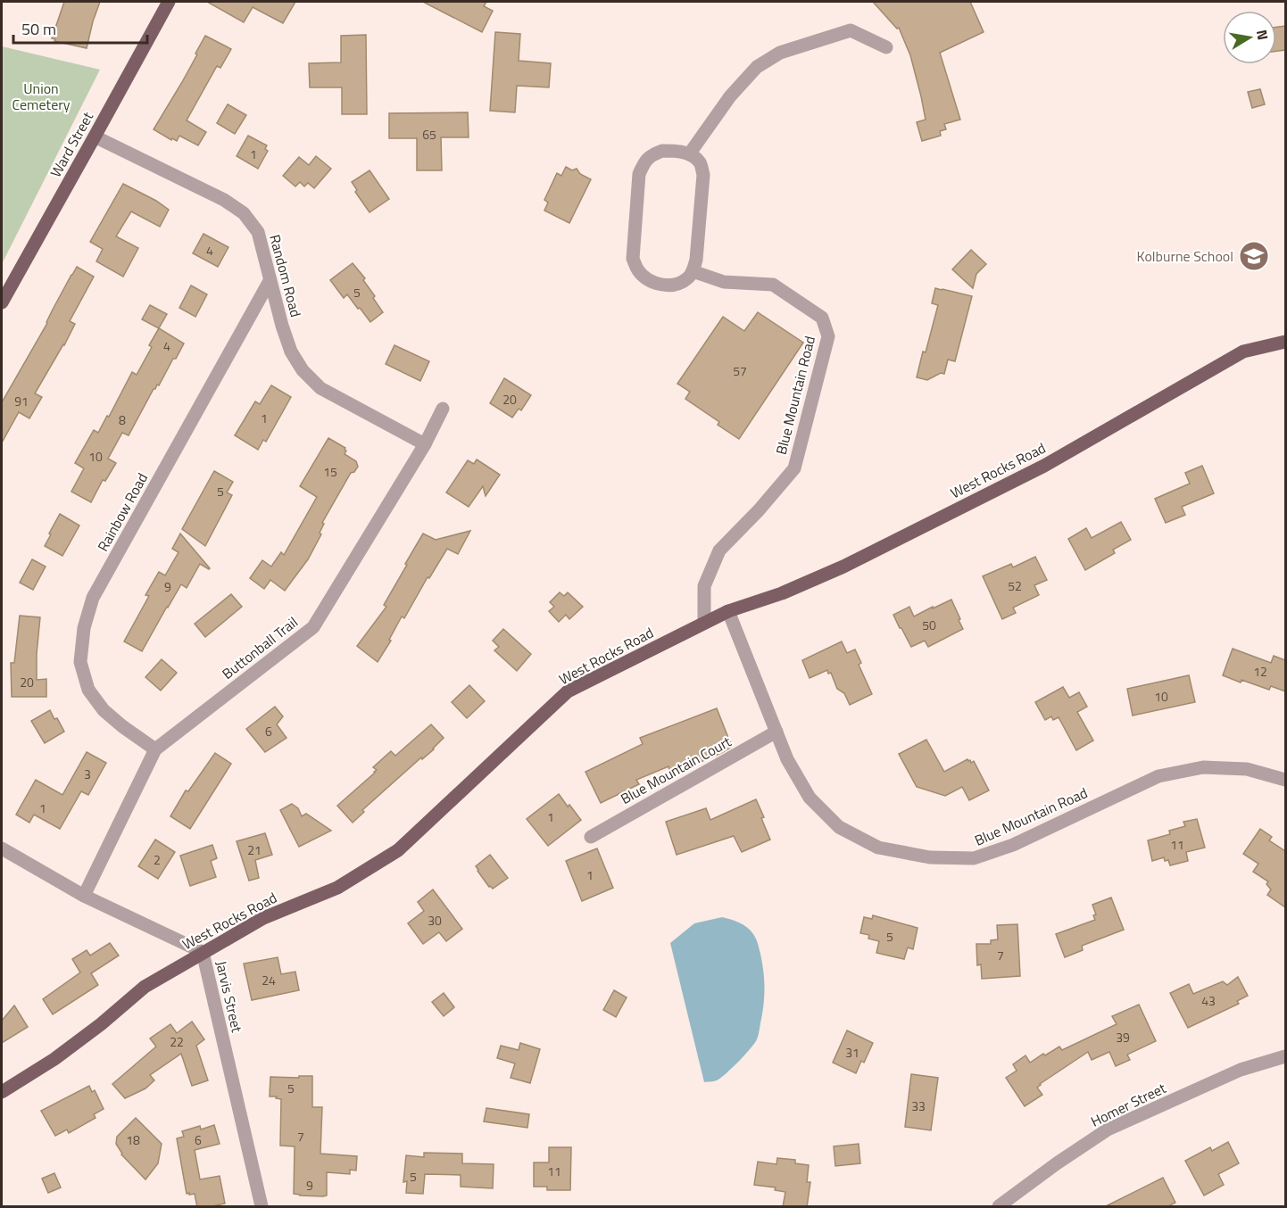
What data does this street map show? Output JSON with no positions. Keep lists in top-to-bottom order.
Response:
{
  "streets": {
    "main road": ["Ward Street", "West Rocks Road"],
    "street": [
      "Random Road",
      "Blue Mountain Road",
      "Rainbow Road",
      "Buttonball Trail",
      "Blue Mountain Court",
      "Jarvis Street",
      "Homer Street"
    ]
  },
  "crossings": [
    ["Ward Street", "Random Road"],
    ["Random Road", "Rainbow Road"],
    ["Random Road", "Buttonball Trail"],
    ["Blue Mountain Road", "West Rocks Road"],
    ["Blue Mountain Road", "Blue Mountain Court"],
    ["West Rocks Road", "Jarvis Street"],
    ["Rainbow Road", "Buttonball Trail"],
    ["Buttonball Trail", "Jarvis Street"]
  ],
  "parks": ["Union Cemetery"],
  "places": {
    "school or university": ["Kolburne School"]
  },
  "house_numbers": [
    "65",
    "1",
    "4",
    "5",
    "4",
    "57",
    "20",
    "91",
    "1",
    "8",
    "10",
    "15",
    "5",
    "52",
    "9",
    "50",
    "12",
    "20",
    "10",
    "6",
    "3",
    "1",
    "1",
    "11",
    "21",
    "2",
    "1",
    "30",
    "5",
    "7",
    "24",
    "43",
    "39",
    "22",
    "31",
    "5",
    "33",
    "7",
    "18",
    "6",
    "11",
    "5",
    "9"
  ],
  "scale_bar": "50 m",
  "north": "right"
}
